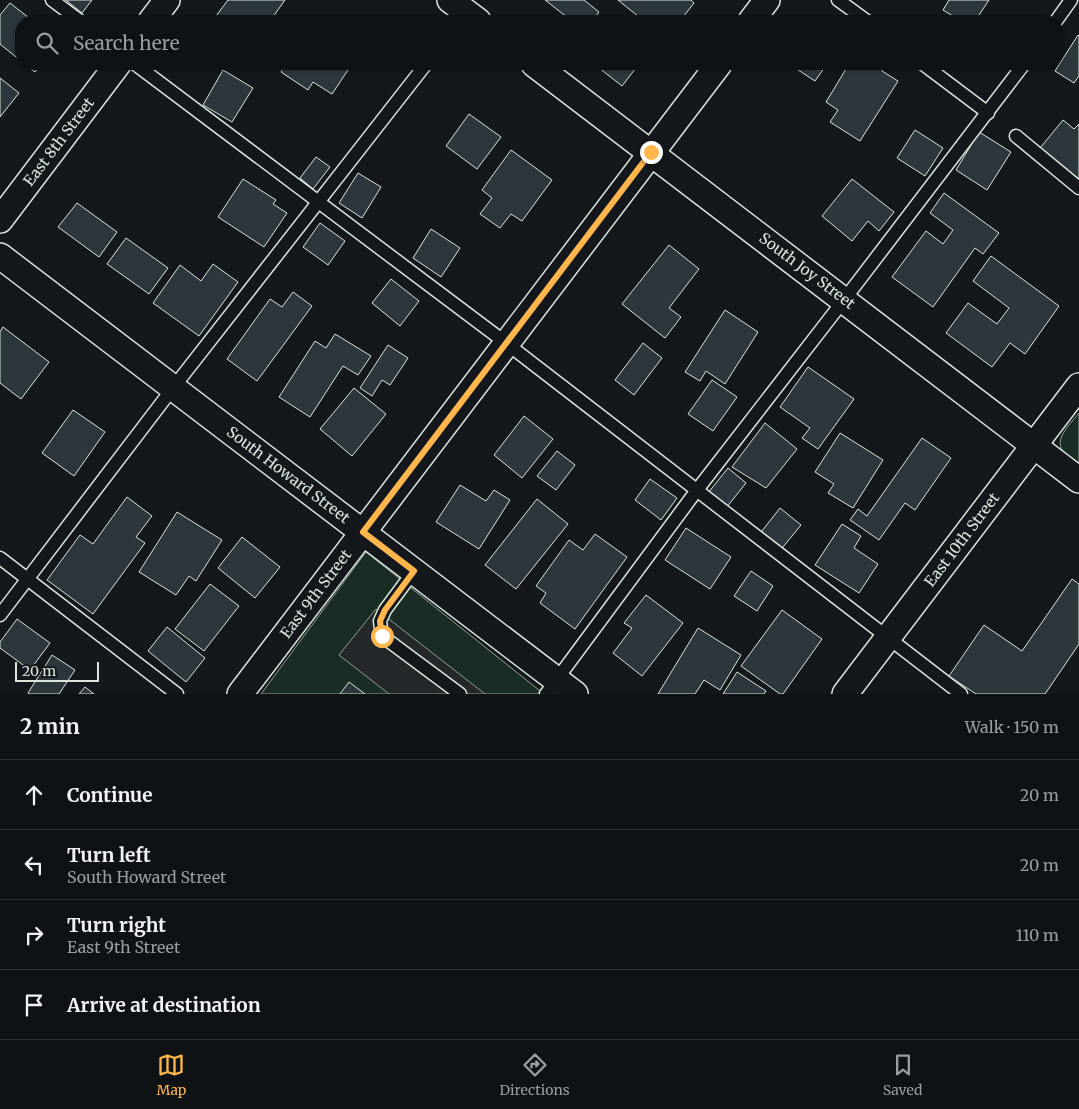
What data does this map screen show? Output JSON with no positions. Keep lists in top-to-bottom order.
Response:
{
  "streets": {
    "street": [
      "East 8th Street",
      "South Joy Street",
      "South Howard Street",
      "East 10th Street",
      "East 9th Street"
    ]
  },
  "crossings": [
    ["South Joy Street", "East 10th Street"],
    ["South Joy Street", "East 9th Street"],
    ["South Howard Street", "East 9th Street"]
  ],
  "scale_bar": "20 m",
  "page": {
    "search": "Search here",
    "scale": "20 m",
    "heading": ["2 min", "Walk · 150 m"],
    "list": [
      ["Continue", "20 m"],
      ["Turn left", "South Howard Street", "20 m"],
      ["Turn right", "East 9th Street", "110 m"],
      "Arrive at destination"
    ],
    "nav": ["Map", "Directions", "Saved"]
  }
}
